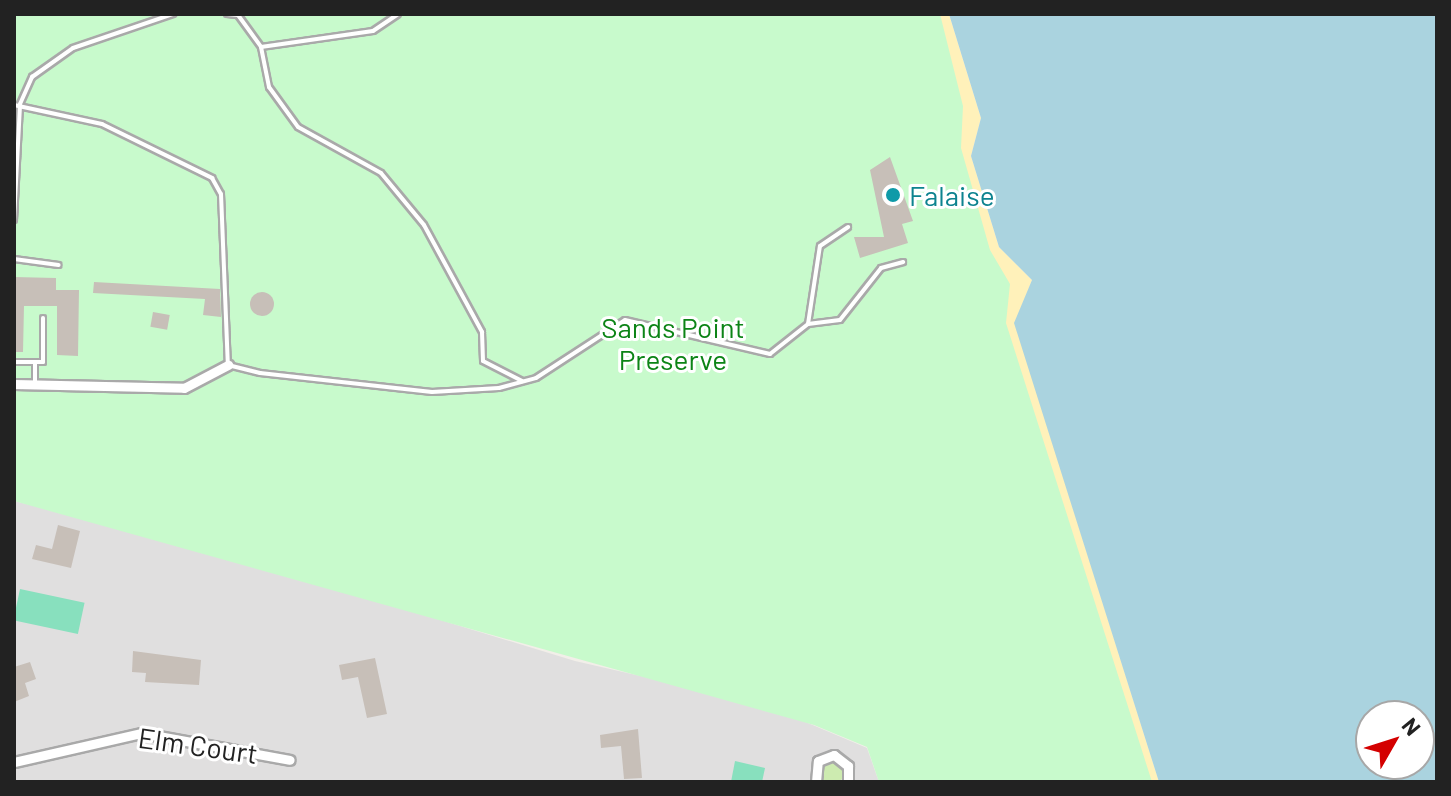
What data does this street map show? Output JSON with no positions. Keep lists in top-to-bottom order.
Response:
{
  "streets": {
    "street": ["Elm Court"]
  },
  "parks": ["Sands Point Preserve"],
  "places": ["Falaise"],
  "north": "top right"
}
